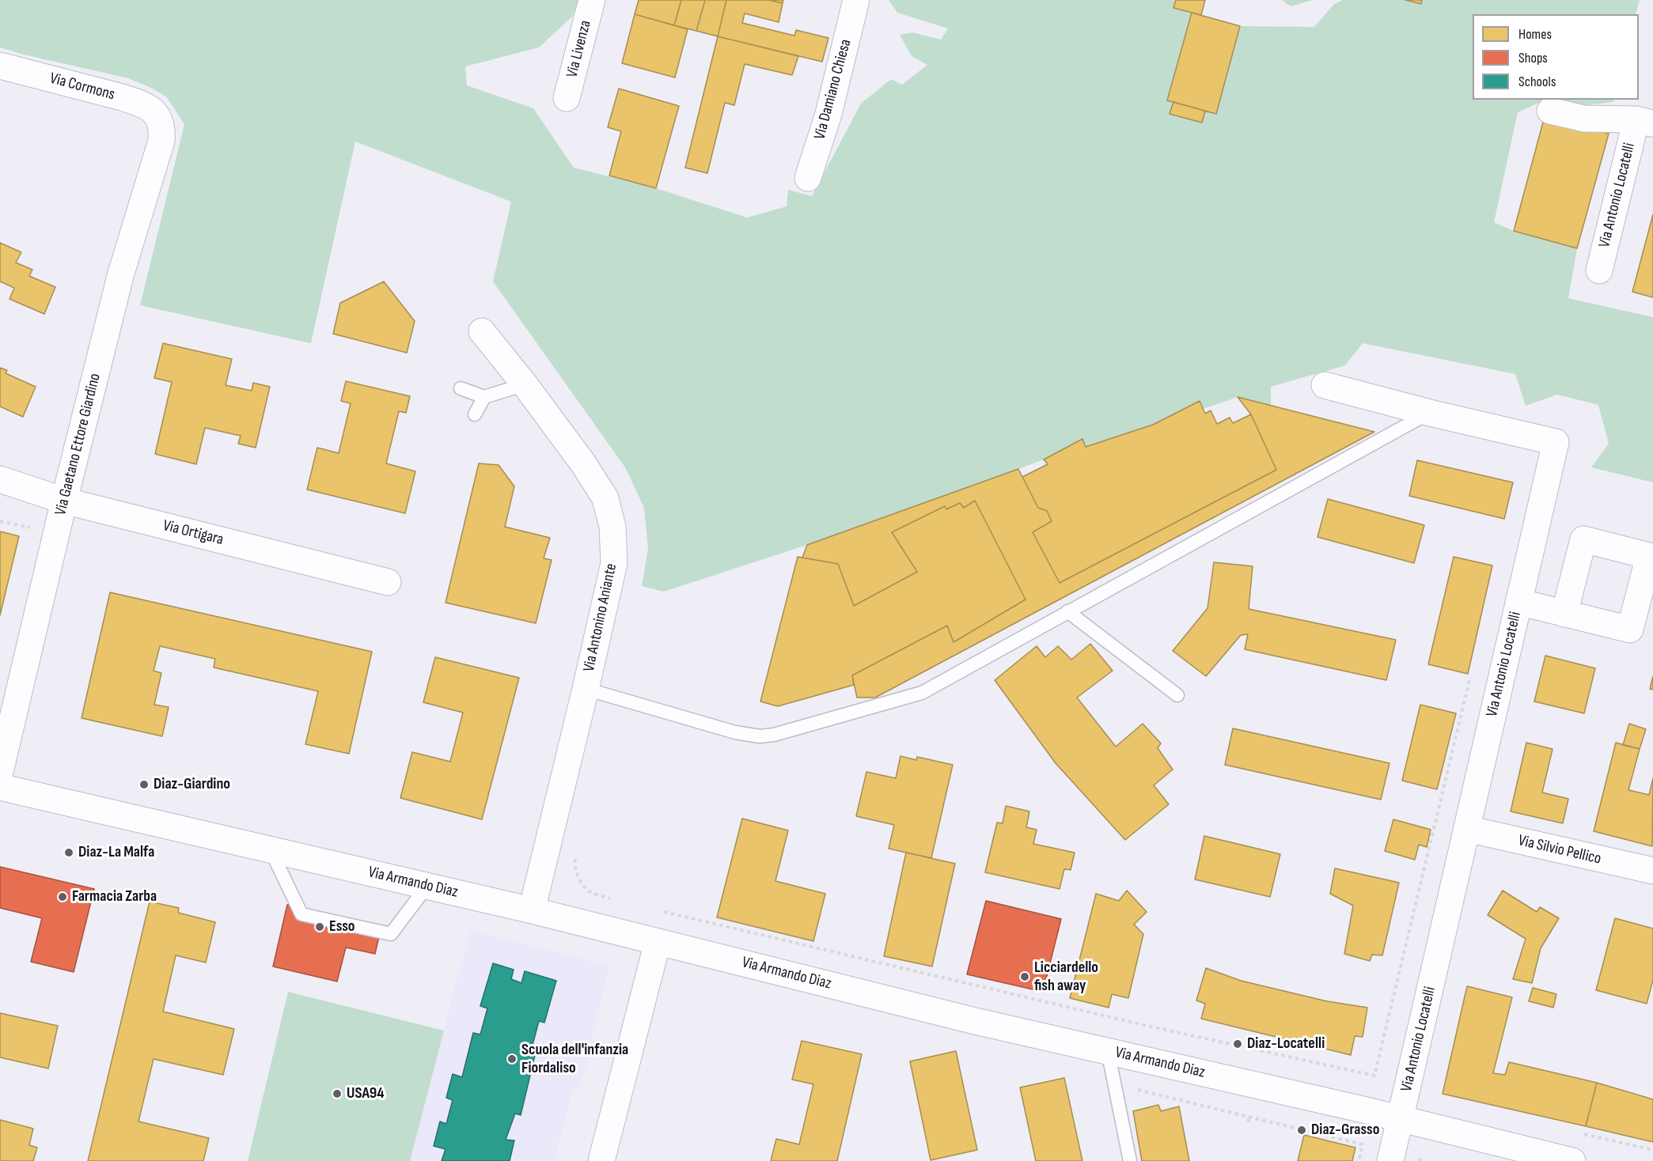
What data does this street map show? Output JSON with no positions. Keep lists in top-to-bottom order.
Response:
{
  "streets": {
    "street": [
      "Via Livenza",
      "Via Cormons",
      "Via Damiano Chiesa",
      "Via Antonio Locatelli",
      "Via Gaetano Ettore Giardino",
      "Via Ortigara",
      "Via Antonino Aniante",
      "Via Silvio Pellico",
      "Via Armando Diaz"
    ]
  },
  "crossings": [
    ["Via Cormons", "Via Gaetano Ettore Giardino"],
    ["Via Antonio Locatelli", "Via Silvio Pellico"],
    ["Via Antonio Locatelli", "Via Armando Diaz"],
    ["Via Gaetano Ettore Giardino", "Via Ortigara"],
    ["Via Antonino Aniante", "Via Armando Diaz"]
  ],
  "places": [
    "Diaz-Giardino",
    "Diaz-La Malfa",
    "Farmacia Zarba",
    "Esso",
    "Licciardello fish away",
    "Diaz-Locatelli",
    "Scuola dell'infanzia Fiordaliso",
    "USA94",
    "Diaz-Grasso"
  ],
  "legend": ["Homes", "Shops", "Schools"]
}
